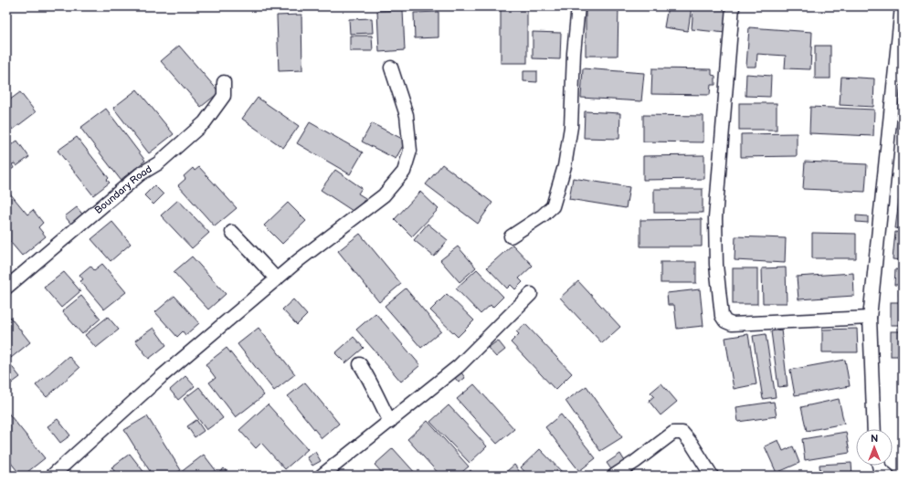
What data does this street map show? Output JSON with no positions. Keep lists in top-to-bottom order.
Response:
{
  "streets": {
    "street": ["Boundary Road"]
  },
  "north": "top"
}
